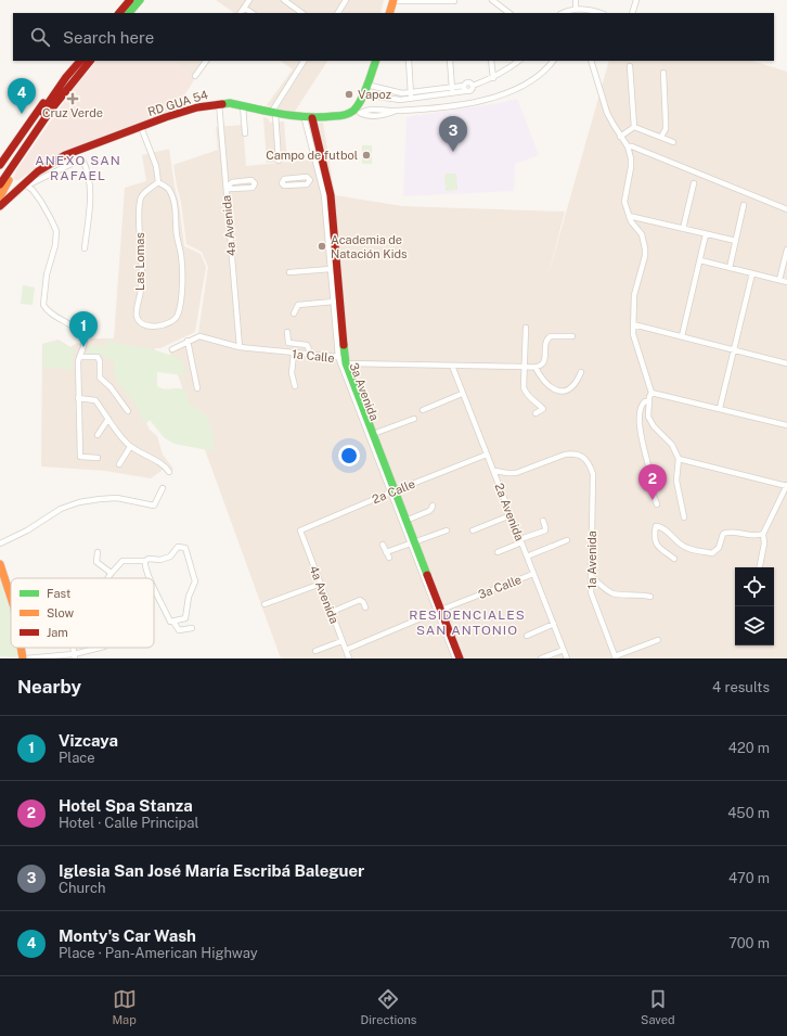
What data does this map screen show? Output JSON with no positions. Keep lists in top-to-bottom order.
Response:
{
  "streets": {
    "main road": ["RD GUA 54", "3a Avenida"],
    "street": [
      "4a Avenida",
      "Las Lomas",
      "1a Calle",
      "2a Calle",
      "2a Avenida",
      "1a Avenida",
      "3a Calle"
    ]
  },
  "crossings": [
    ["RD GUA 54", "4a Avenida"],
    ["RD GUA 54", "3a Avenida"],
    ["4a Avenida", "1a Calle"],
    ["4a Avenida", "2a Calle"],
    ["4a Avenida", "3a Calle"],
    ["1a Calle", "3a Avenida"],
    ["1a Calle", "2a Avenida"],
    ["3a Avenida", "2a Calle"],
    ["3a Avenida", "3a Calle"],
    ["2a Calle", "2a Avenida"],
    ["2a Avenida", "1a Avenida"],
    ["2a Avenida", "3a Calle"]
  ],
  "districts": ["ANEXO SAN RAFAEL", "RESIDENCIALES SAN ANTONIO"],
  "places": {
    "other": ["Vapoz", "Campo de futbol", "Academia de Natación Kids"],
    "health": ["Cruz Verde"]
  },
  "legend": ["Fast", "Slow", "Jam"],
  "page": {
    "search": "Search here",
    "pins": [
      "4",
      "3",
      "1",
      "2"
    ],
    "heading": ["Nearby", "4 results"],
    "list": [
      {
        "mark": "1",
        "name": "Vizcaya",
        "note": "Place",
        "value": "420 m"
      },
      {
        "mark": "2",
        "name": "Hotel Spa Stanza",
        "note": "Hotel · Calle Principal",
        "value": "450 m"
      },
      {
        "mark": "3",
        "name": "Iglesia San José María Escribá Baleguer",
        "note": "Church",
        "value": "470 m"
      },
      {
        "mark": "4",
        "name": "Monty's Car Wash",
        "note": "Place · Pan-American Highway",
        "value": "700 m"
      }
    ],
    "nav": ["Map", "Directions", "Saved"]
  }
}
